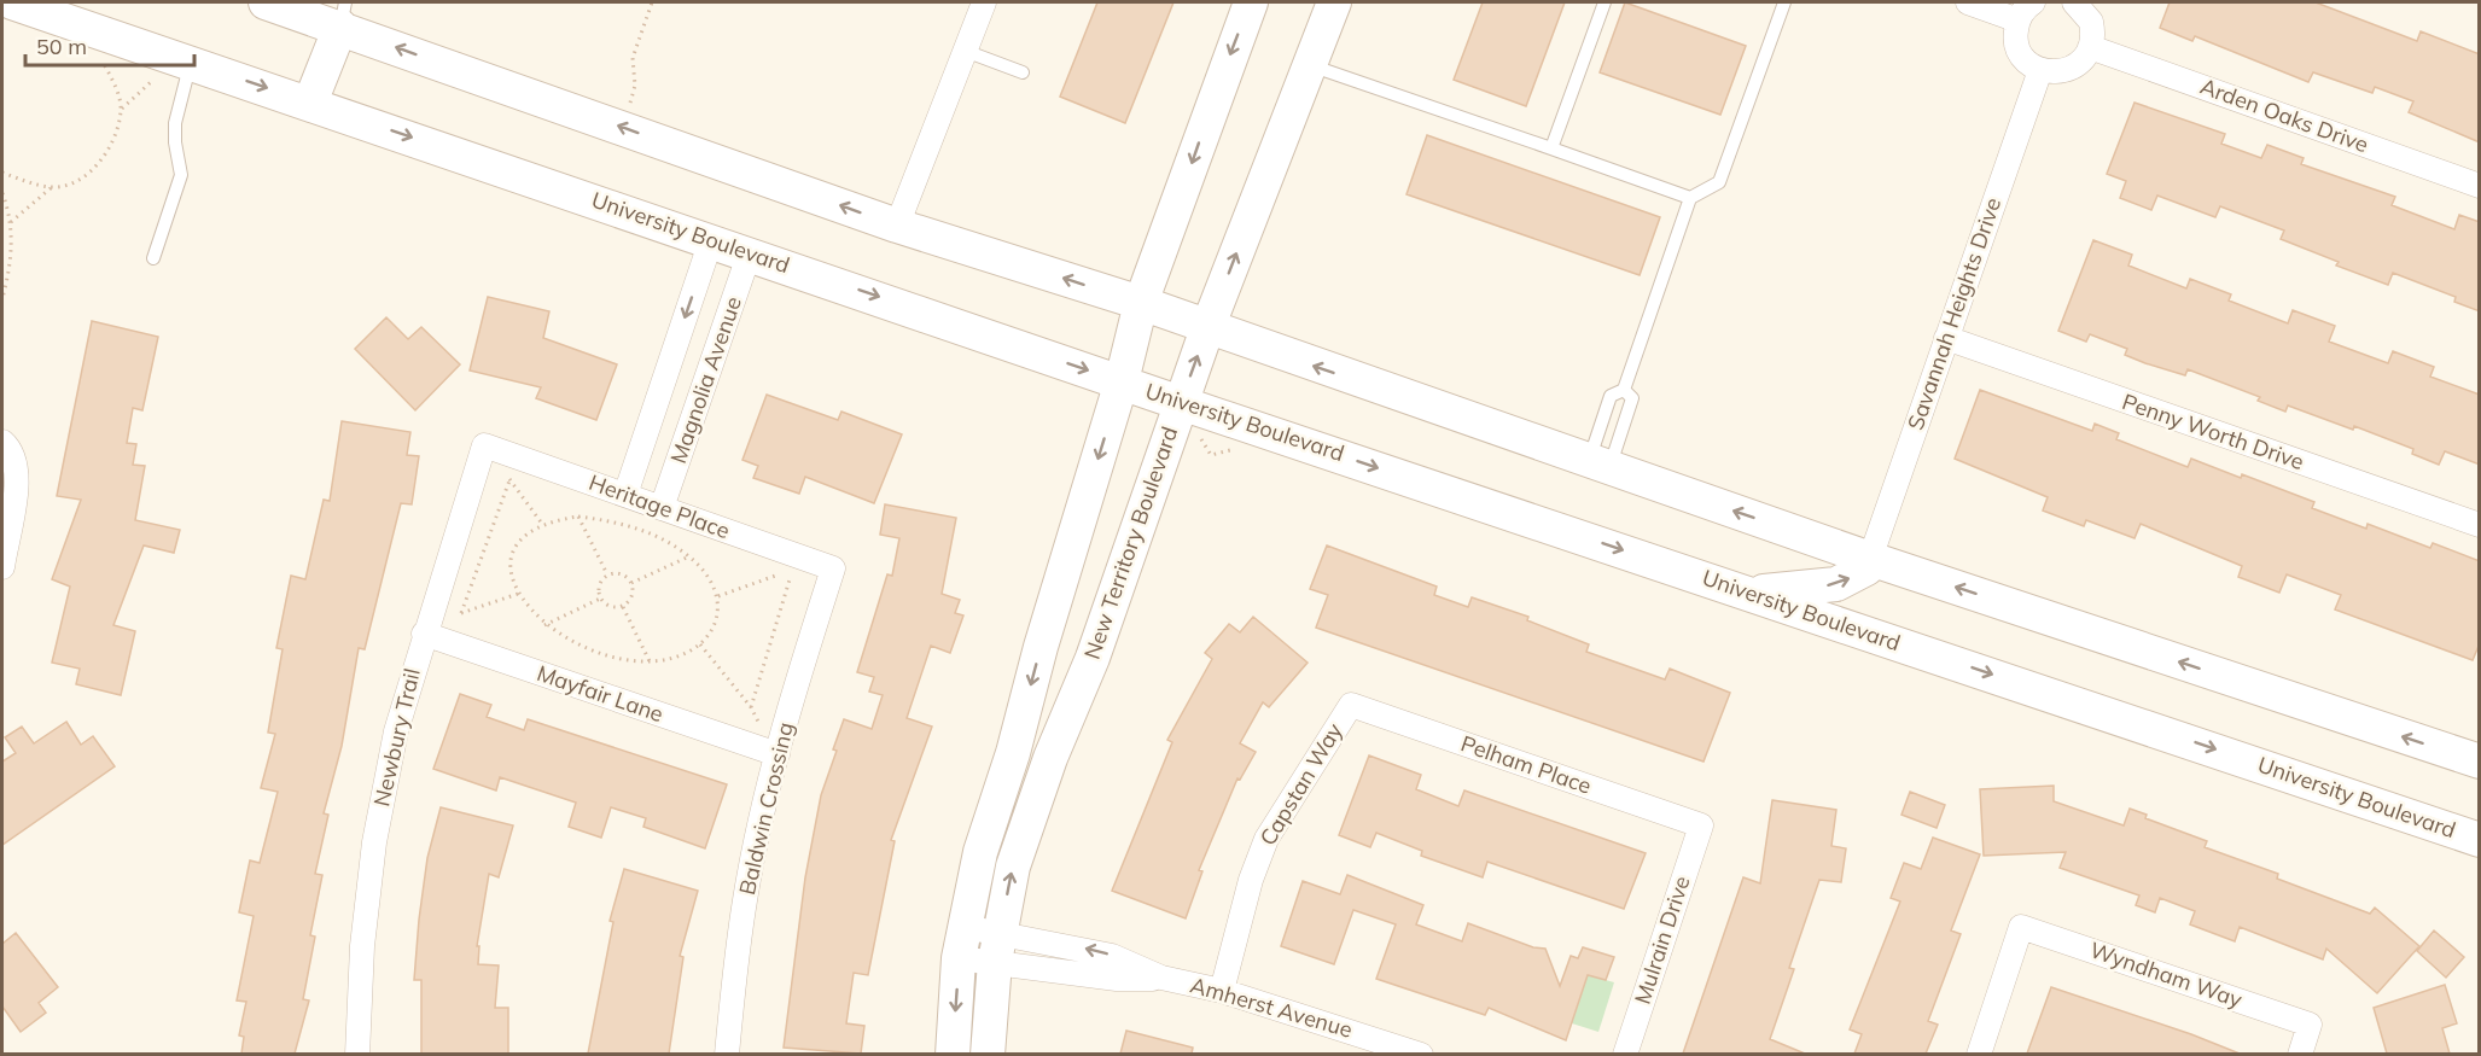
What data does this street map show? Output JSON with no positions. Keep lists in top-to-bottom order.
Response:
{
  "streets": {
    "main road": ["University Boulevard", "New Territory Boulevard"],
    "street": [
      "Arden Oaks Drive",
      "Savannah Heights Drive",
      "Magnolia Avenue",
      "Penny Worth Drive",
      "Heritage Place",
      "Mayfair Lane",
      "Newbury Trail",
      "Pelham Place",
      "Capstan Way",
      "Baldwin Crossing",
      "Mulrain Drive",
      "Wyndham Way",
      "Amherst Avenue"
    ]
  },
  "crossings": [
    ["University Boulevard", "Magnolia Avenue"],
    ["University Boulevard", "New Territory Boulevard"],
    ["Savannah Heights Drive", "Penny Worth Drive"],
    ["Magnolia Avenue", "Heritage Place"],
    ["Heritage Place", "Newbury Trail"],
    ["Heritage Place", "Baldwin Crossing"],
    ["New Territory Boulevard", "Amherst Avenue"],
    ["Mayfair Lane", "Newbury Trail"],
    ["Mayfair Lane", "Baldwin Crossing"],
    ["Pelham Place", "Capstan Way"],
    ["Pelham Place", "Mulrain Drive"],
    ["Capstan Way", "Amherst Avenue"]
  ],
  "scale_bar": "50 m"
}
